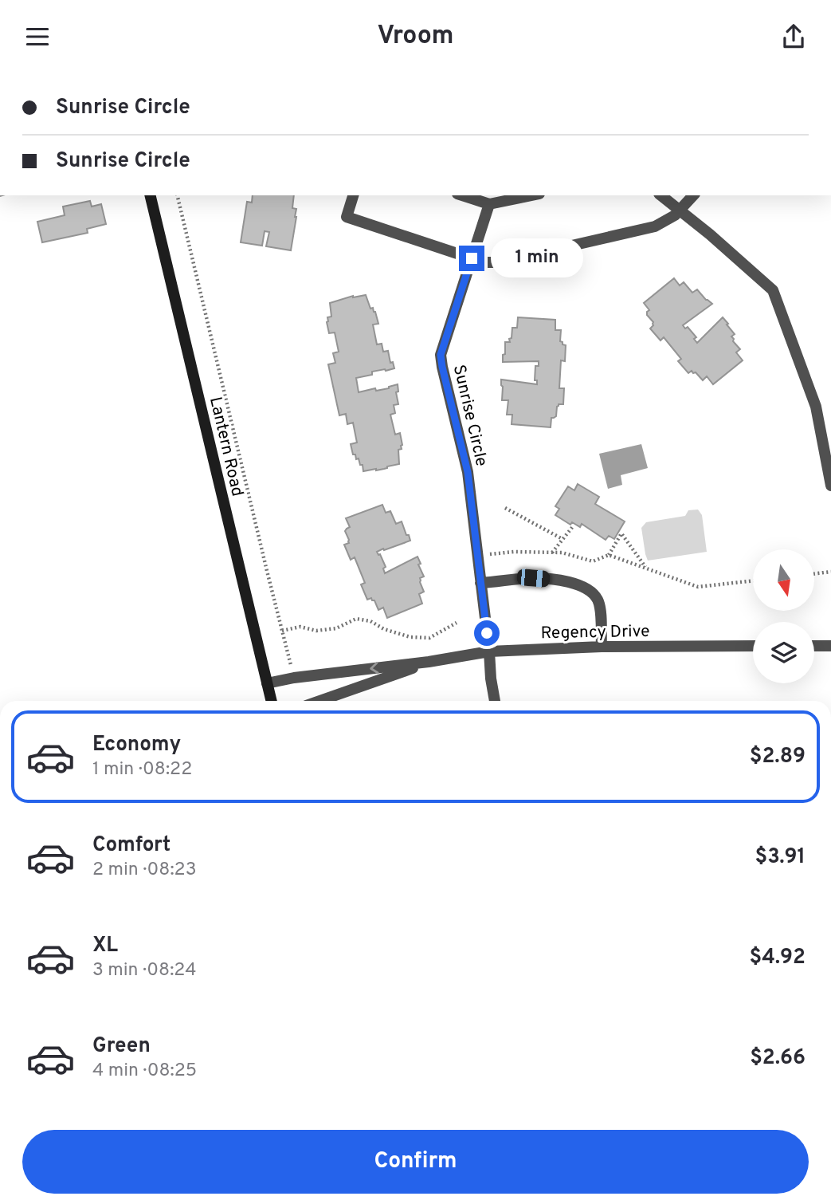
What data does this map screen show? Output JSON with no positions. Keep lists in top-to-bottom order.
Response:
{
  "streets": {
    "street": ["Sunrise Circle", "Lantern Road", "Regency Drive"]
  },
  "crossings": [
    ["Sunrise Circle", "Regency Drive"],
    ["Lantern Road", "Regency Drive"]
  ],
  "north": "bottom",
  "page": {
    "header": "Vroom",
    "banner": ["Sunrise Circle", "Sunrise Circle"],
    "bubble": "1 min",
    "list": [
      {
        "name": "Economy",
        "note": "1 min · 08:22",
        "value": "$2.89"
      },
      {
        "name": "Comfort",
        "note": "2 min · 08:23",
        "value": "$3.91"
      },
      {
        "name": "XL",
        "note": "3 min · 08:24",
        "value": "$4.92"
      },
      {
        "name": "Green",
        "note": "4 min · 08:25",
        "value": "$2.66"
      }
    ],
    "buttons": "Confirm"
  }
}
